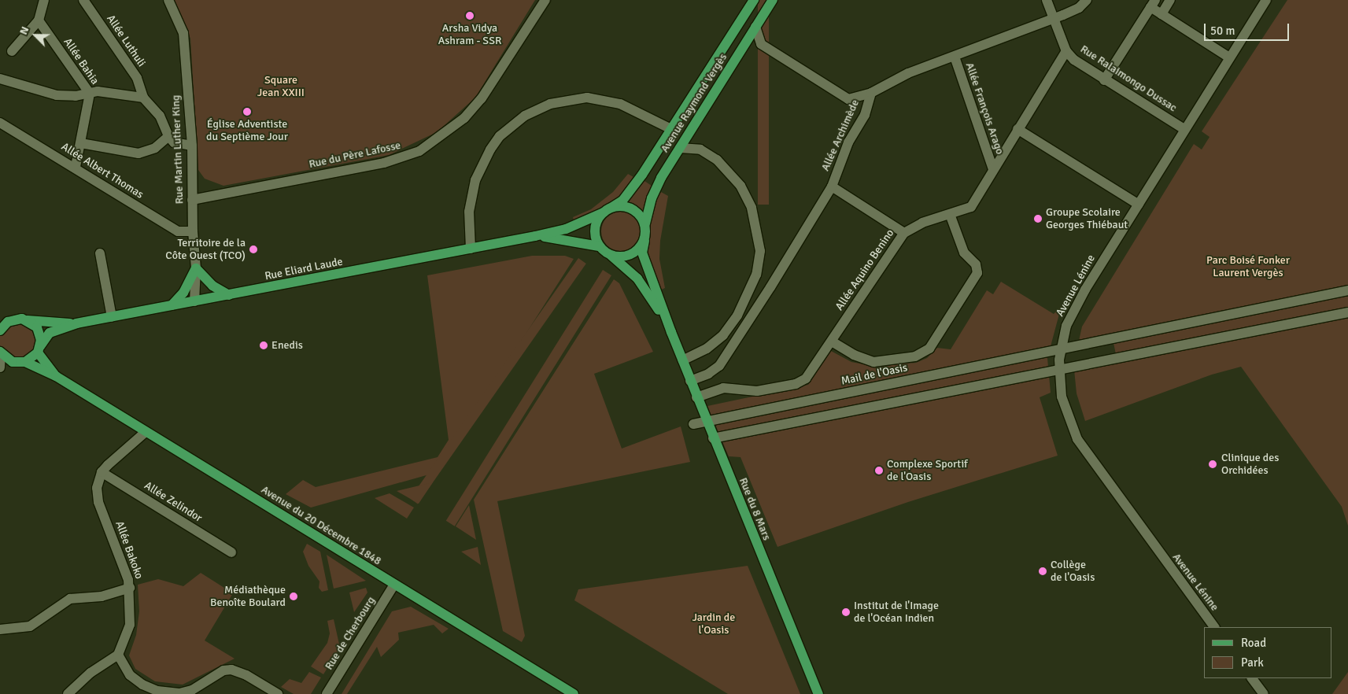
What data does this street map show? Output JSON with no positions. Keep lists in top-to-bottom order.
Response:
{
  "streets": {
    "main road": [
      "Avenue Raymond Vergès",
      "Rue Eliard Laude",
      "Rue du 8 Mars",
      "Avenue du 20 Décembre 1848"
    ],
    "street": [
      "Allée Luthuli",
      "Allée Bahia",
      "Rue Ralaimongo Dussac",
      "Allée François Arago",
      "Allée Archimède",
      "Rue Martin Luther King",
      "Rue du Père Lafosse",
      "Allée Albert Thomas",
      "Allée Aquino Benino",
      "Avenue Lénine",
      "Mail de l'Oasis",
      "Allée Zelindor",
      "Allée Bakoko",
      "Rue de Cherbourg"
    ]
  },
  "crossings": [
    ["Allée Bahia", "Allée Albert Thomas"],
    ["Rue Ralaimongo Dussac", "Allée Archimède"],
    ["Rue Ralaimongo Dussac", "Avenue Lénine"],
    ["Avenue Raymond Vergès", "Rue Eliard Laude"],
    ["Avenue Raymond Vergès", "Rue du 8 Mars"],
    ["Allée François Arago", "Allée Archimède"],
    ["Allée François Arago", "Allée Aquino Benino"],
    ["Allée Archimède", "Rue du 8 Mars"],
    ["Rue Martin Luther King", "Rue du Père Lafosse"],
    ["Rue Martin Luther King", "Allée Albert Thomas"],
    ["Rue Martin Luther King", "Rue Eliard Laude"],
    ["Rue Eliard Laude", "Rue du 8 Mars"],
    ["Allée Aquino Benino", "Rue du 8 Mars"],
    ["Avenue Lénine", "Mail de l'Oasis"],
    ["Mail de l'Oasis", "Rue du 8 Mars"],
    ["Allée Zelindor", "Allée Bakoko"],
    ["Avenue du 20 Décembre 1848", "Rue de Cherbourg"]
  ],
  "parks": ["Square Jean XXIII", "Parc Boisé Fonker Laurent Vergès", "Jardin de l'Oasis"],
  "places": [
    "Arsha Vidya Ashram - SSR",
    "Église Adventiste du Septième Jour",
    "Groupe Scolaire Georges Thiébaut",
    "Territoire de la Côte Ouest (TCO)",
    "Enedis",
    "Clinique des Orchidées",
    "Complexe Sportif de l'Oasis",
    "Collège de l'Oasis",
    "Médiathèque Benoîte Boulard",
    "Institut de l'Image de l'Océan Indien"
  ],
  "legend": ["Road", "Park"],
  "scale_bar": "50 m",
  "north": "top left"
}
